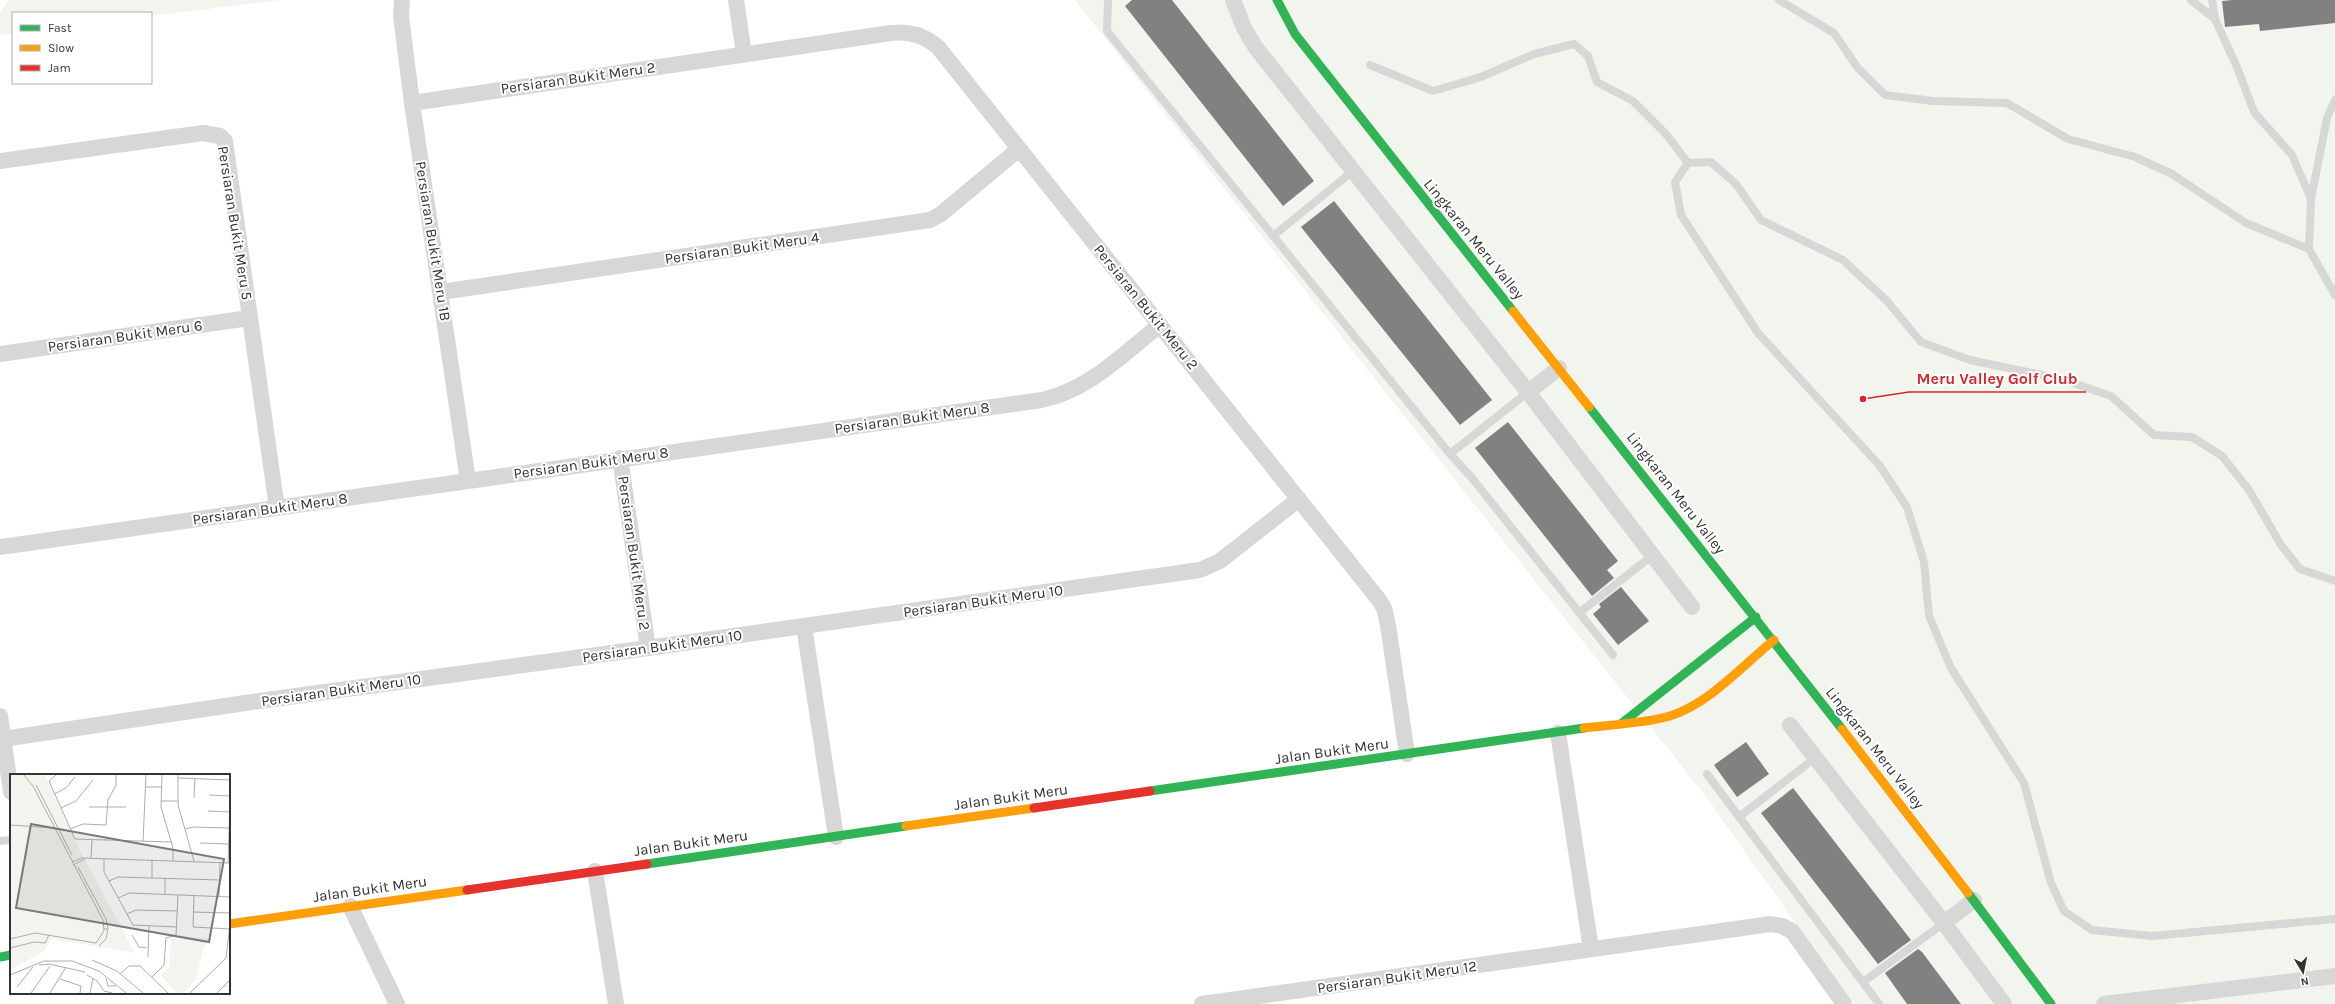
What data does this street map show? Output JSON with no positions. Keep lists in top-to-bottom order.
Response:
{
  "streets": {
    "street": [
      "Persiaran Bukit Meru 2",
      "Persiaran Bukit Meru 5",
      "Lingkaran Meru Valley",
      "Persiaran Bukit Meru 1B",
      "Persiaran Bukit Meru 4",
      "Persiaran Bukit Meru 6",
      "Persiaran Bukit Meru 8",
      "Persiaran Bukit Meru 10",
      "Jalan Bukit Meru",
      "Persiaran Bukit Meru 12"
    ]
  },
  "crossings": [
    ["Persiaran Bukit Meru 2", "Persiaran Bukit Meru 1B"],
    ["Persiaran Bukit Meru 2", "Persiaran Bukit Meru 4"],
    ["Persiaran Bukit Meru 2", "Persiaran Bukit Meru 8"],
    ["Persiaran Bukit Meru 2", "Persiaran Bukit Meru 10"],
    ["Persiaran Bukit Meru 2", "Jalan Bukit Meru"],
    ["Persiaran Bukit Meru 5", "Persiaran Bukit Meru 6"],
    ["Persiaran Bukit Meru 5", "Persiaran Bukit Meru 8"],
    ["Lingkaran Meru Valley", "Jalan Bukit Meru"],
    ["Persiaran Bukit Meru 1B", "Persiaran Bukit Meru 4"],
    ["Persiaran Bukit Meru 1B", "Persiaran Bukit Meru 8"]
  ],
  "places": ["Meru Valley Golf Club"],
  "legend": ["Fast", "Slow", "Jam"],
  "north": "bottom"
}
